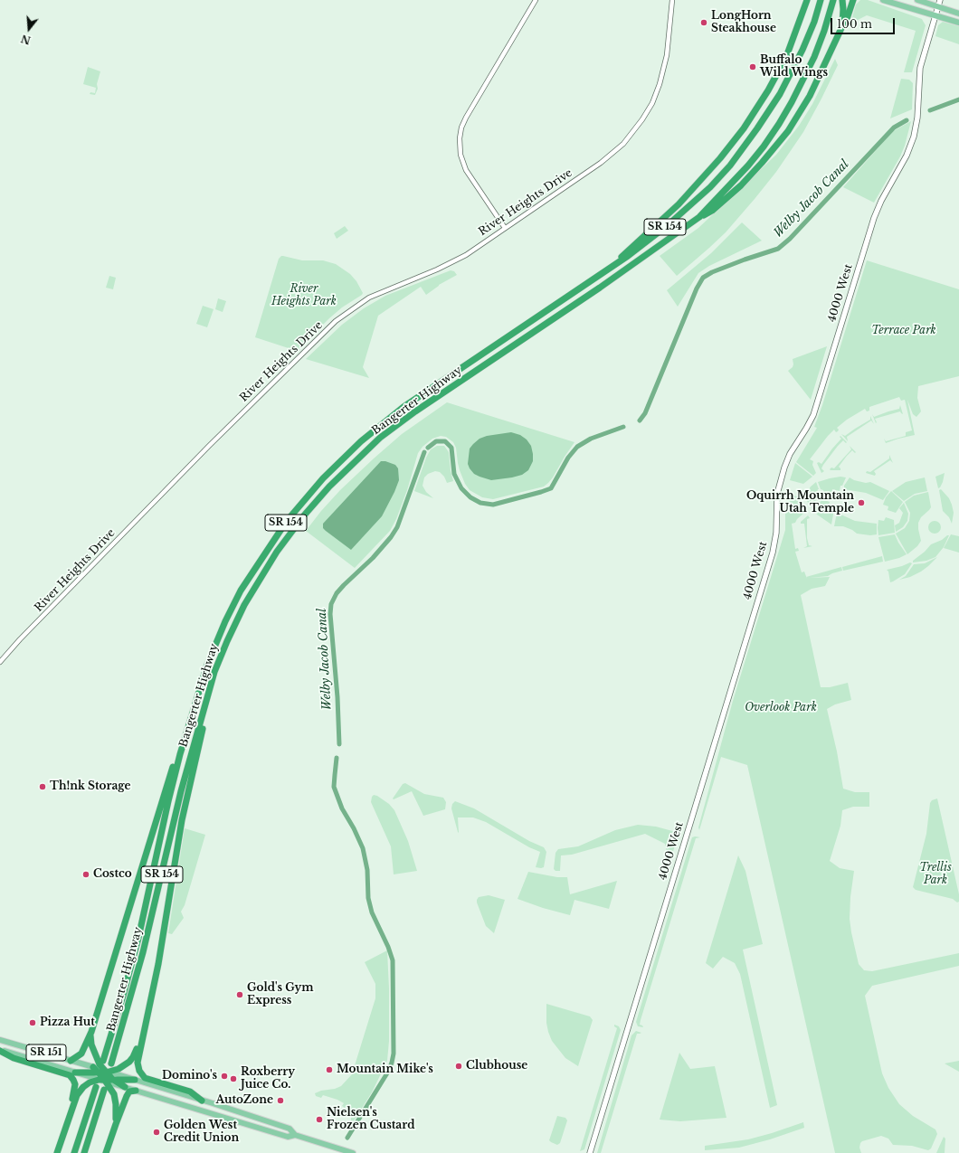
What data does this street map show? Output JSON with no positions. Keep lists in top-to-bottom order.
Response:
{
  "streets": {
    "highway": ["SR 154", "Bangerter Highway"],
    "main road": ["4000 West", "SR 151"],
    "street": ["River Heights Drive"]
  },
  "water": ["Welby Jacob Canal"],
  "parks": [
    "River Heights Park",
    "Terrace Park",
    "Overlook Park",
    "Trellis Park"
  ],
  "places": [
    "LongHorn Steakhouse",
    "Buffalo Wild Wings",
    "Oquirrh Mountain Utah Temple",
    "Th!nk Storage",
    "Costco",
    "Gold's Gym Express",
    "Pizza Hut",
    "Clubhouse",
    "Mountain Mike's",
    "Domino's",
    "Roxberry Juice Co.",
    "AutoZone",
    "Nielsen's Frozen Custard",
    "Golden West Credit Union"
  ],
  "scale_bar": "100 m",
  "north": "bottom"
}
